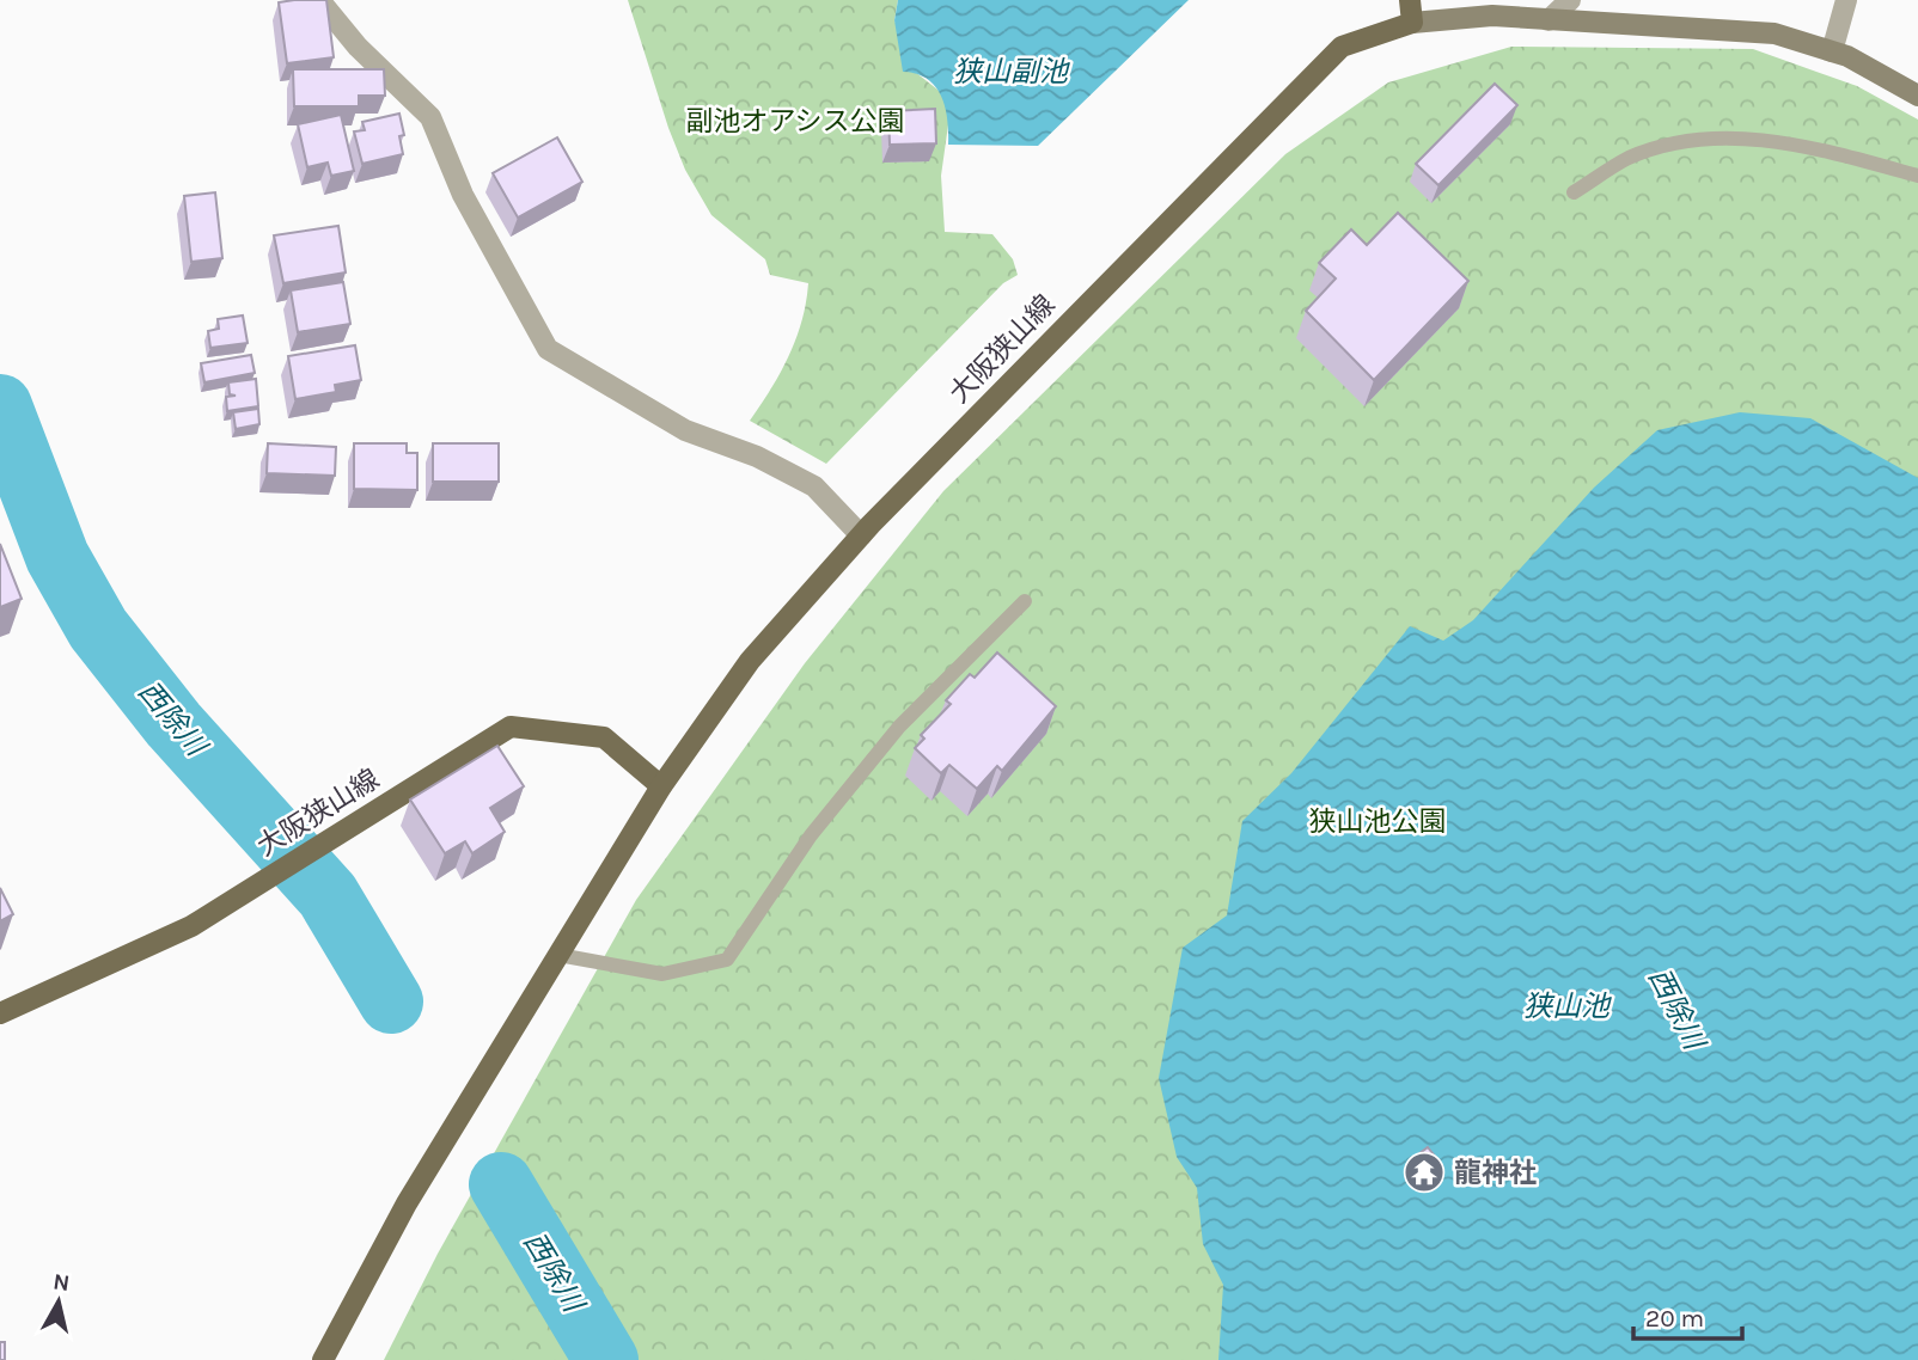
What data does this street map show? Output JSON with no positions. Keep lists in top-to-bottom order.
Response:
{
  "streets": {
    "main road": ["大阪狭山線"]
  },
  "water": ["狭山副池", "西除川", "狭山池"],
  "parks": ["副池オアシス公園", "狭山池公園"],
  "places": {
    "temple": ["龍神社"]
  },
  "scale_bar": "20 m",
  "north": "top"
}
